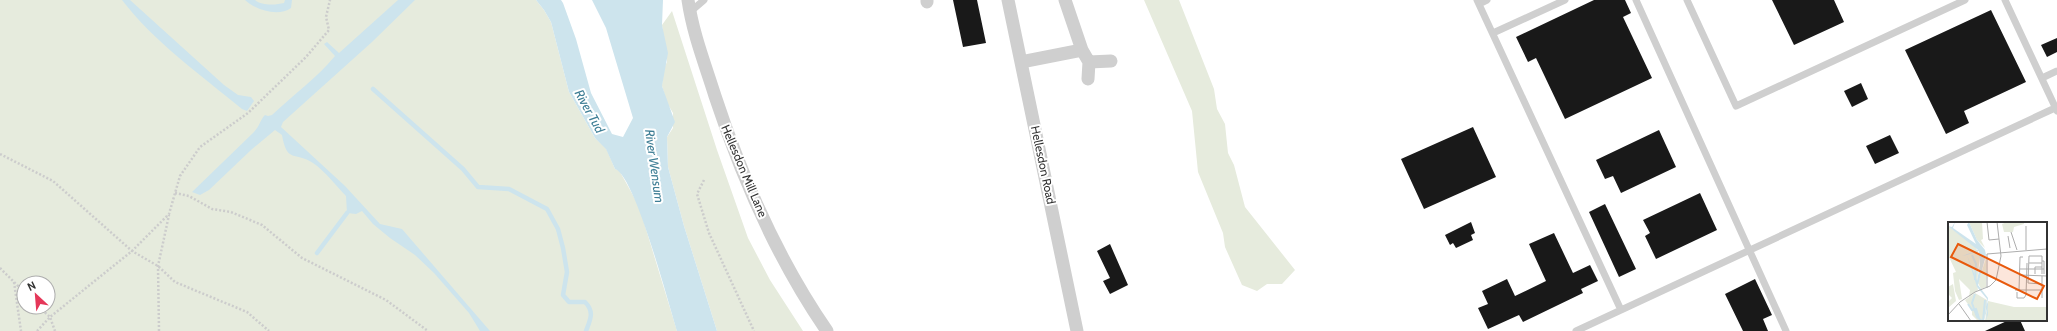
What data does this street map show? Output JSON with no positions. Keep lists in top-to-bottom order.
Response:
{
  "streets": {
    "street": ["Hellesdon Road", "Hellesdon Mill Lane"]
  },
  "water": ["River Tud", "River Wensum"],
  "north": "top left"
}
